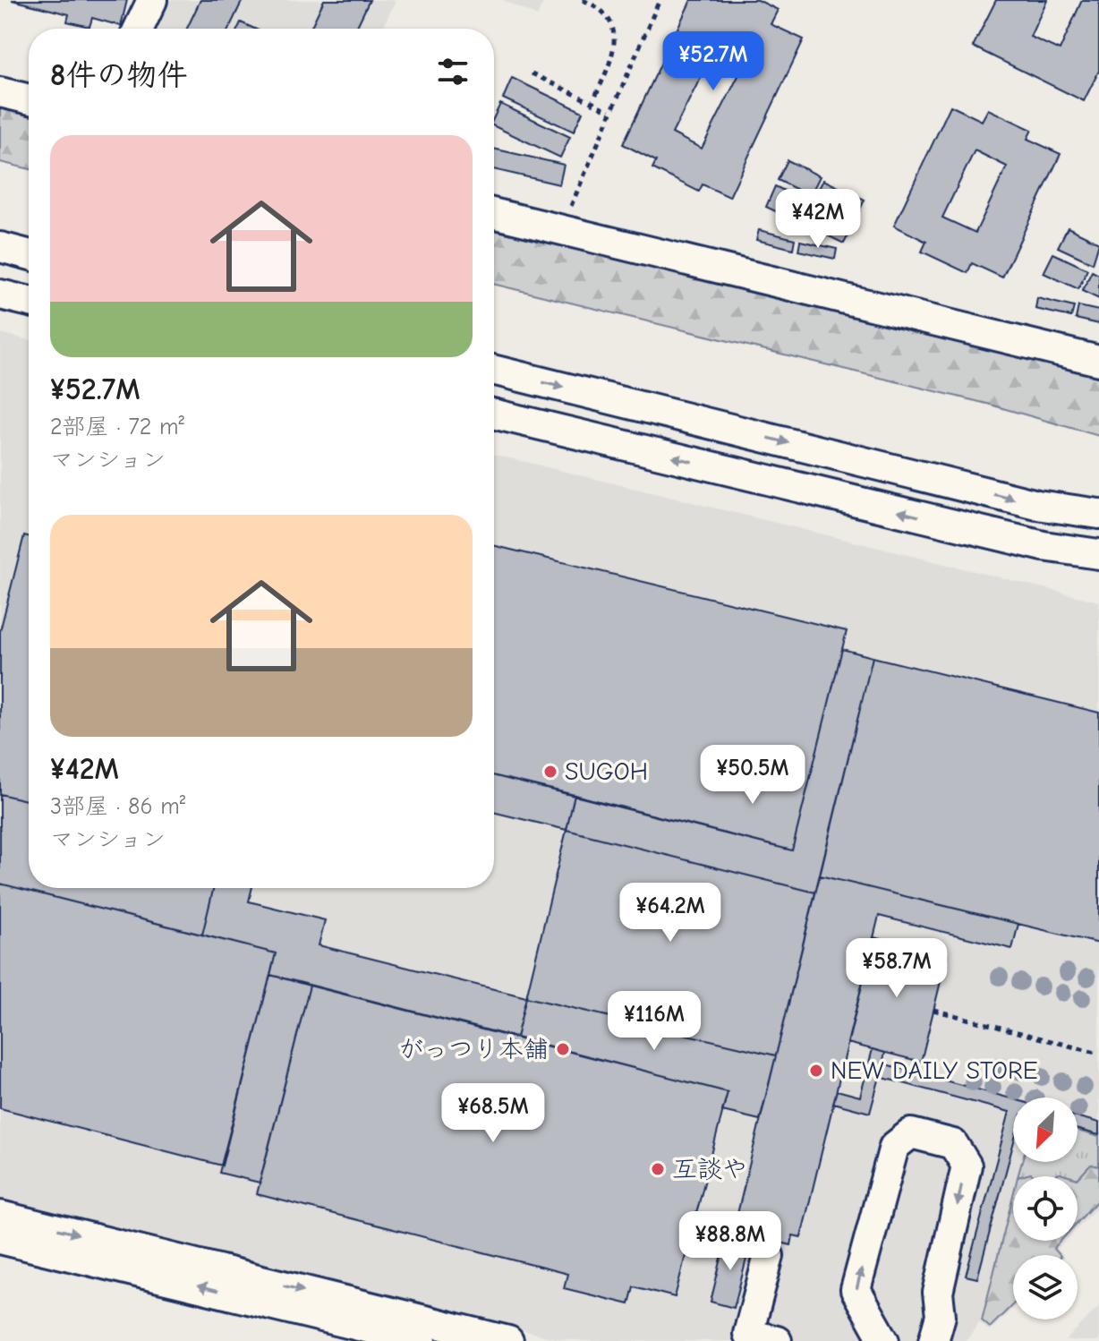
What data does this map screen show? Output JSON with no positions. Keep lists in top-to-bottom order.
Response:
{
  "places": [
    "SUGOH",
    "がっつり本舗",
    "NEW DAILY STORE",
    "互談や"
  ],
  "north": "bottom left",
  "page": {
    "heading": "8件の物件",
    "price": [
      "¥52.7M",
      "¥42M",
      "¥50.5M",
      "¥64.2M",
      "¥58.7M",
      "¥116M",
      "¥68.5M",
      "¥88.8M"
    ],
    "list": [
      {
        "name": "¥52.7M",
        "note": "2部屋 · 72 m² · マンション"
      },
      {
        "name": "¥42M",
        "note": "3部屋 · 86 m² · マンション"
      }
    ]
  }
}
